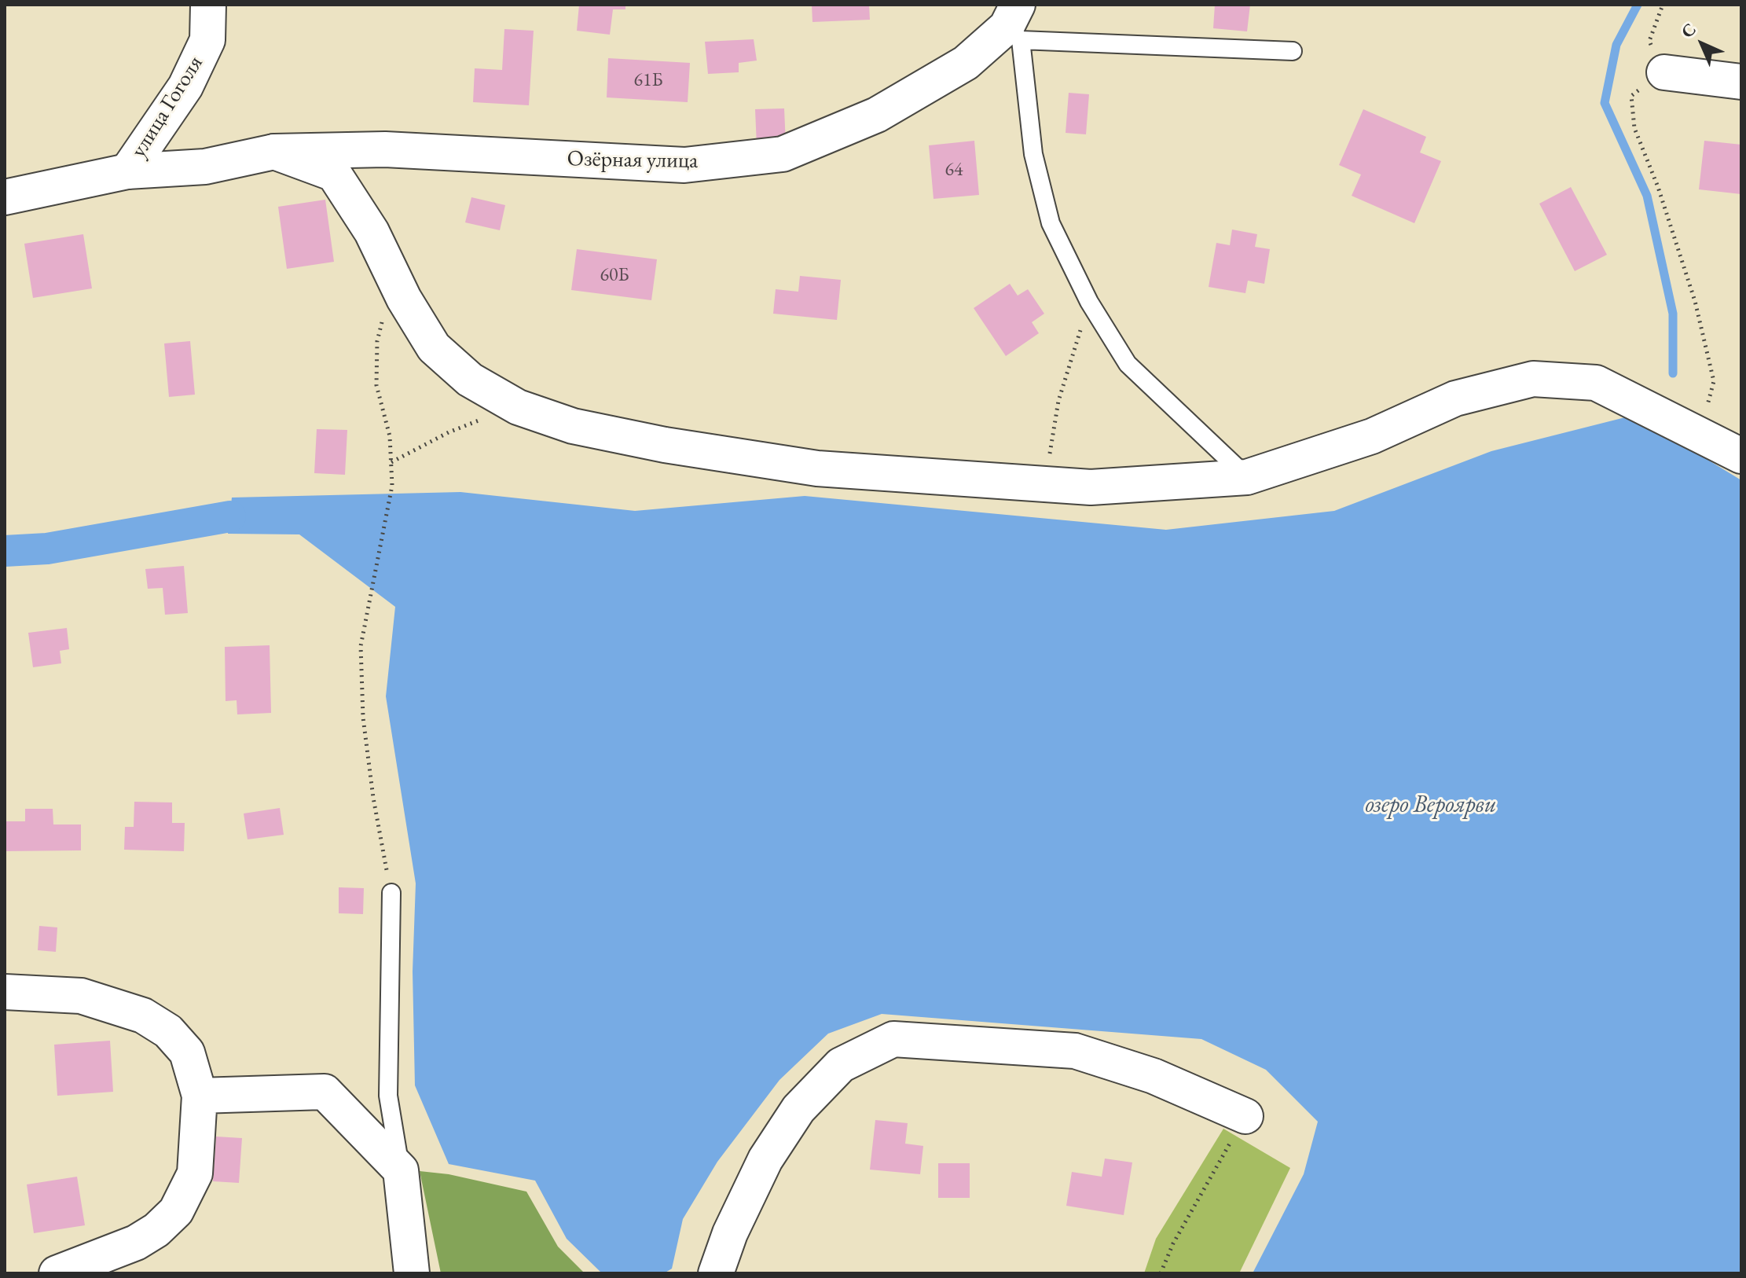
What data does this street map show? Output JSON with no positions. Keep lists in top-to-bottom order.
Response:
{
  "streets": {
    "street": ["улица Гоголя", "Озёрная улица"]
  },
  "crossings": [
    ["улица Гоголя", "Озёрная улица"]
  ],
  "water": ["озеро Вероярви"],
  "house_numbers": ["61Б", "64", "60Б"],
  "north": "top left"
}
